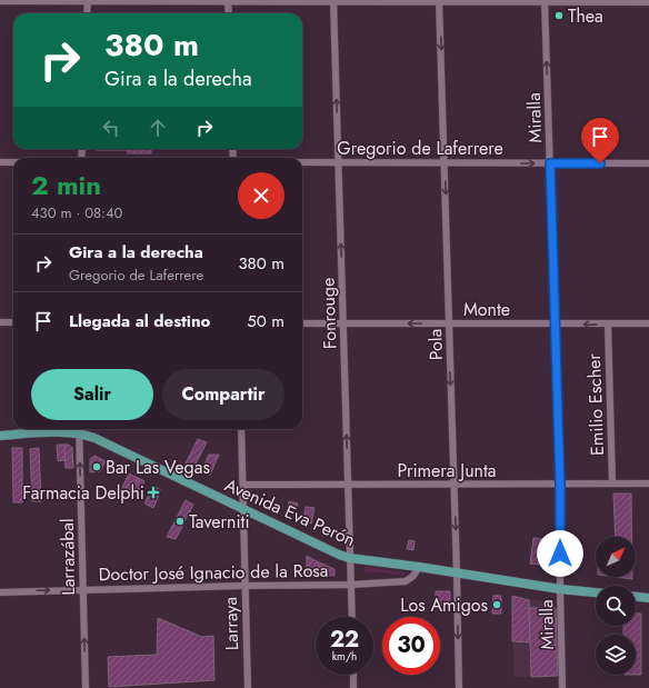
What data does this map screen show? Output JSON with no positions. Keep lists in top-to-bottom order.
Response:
{
  "streets": {
    "main road": ["Avenida Eva Perón"],
    "street": [
      "Miralla",
      "Gregorio de Laferrere",
      "Monte",
      "Fonrouge",
      "Pola",
      "Emilio Escher",
      "Primera Junta",
      "Larrazábal",
      "Doctor José Ignacio de la Rosa",
      "Larraya"
    ]
  },
  "crossings": [
    ["Miralla", "Gregorio de Laferrere"],
    ["Miralla", "Monte"],
    ["Miralla", "Primera Junta"],
    ["Miralla", "Avenida Eva Perón"],
    ["Gregorio de Laferrere", "Fonrouge"],
    ["Gregorio de Laferrere", "Pola"],
    ["Monte", "Fonrouge"],
    ["Monte", "Pola"],
    ["Monte", "Emilio Escher"],
    ["Fonrouge", "Primera Junta"],
    ["Fonrouge", "Avenida Eva Perón"],
    ["Fonrouge", "Doctor José Ignacio de la Rosa"],
    ["Pola", "Primera Junta"],
    ["Pola", "Avenida Eva Perón"],
    ["Emilio Escher", "Primera Junta"],
    ["Primera Junta", "Larraya"],
    ["Avenida Eva Perón", "Larrazábal"],
    ["Avenida Eva Perón", "Doctor José Ignacio de la Rosa"],
    ["Avenida Eva Perón", "Larraya"],
    ["Larrazábal", "Doctor José Ignacio de la Rosa"],
    ["Doctor José Ignacio de la Rosa", "Larraya"]
  ],
  "one_way": [
    "Monte",
    "Fonrouge",
    "Pola",
    "Larrazábal"
  ],
  "places": {
    "other": [
      "Thea",
      "Bar Las Vegas",
      "Taverniti",
      "Los Amigos"
    ],
    "health": ["Farmacia Delphi"]
  },
  "north": "top right",
  "page": {
    "turn": ["380 m", "Gira a la derecha"],
    "heading": ["2 min", "430 m · 08:40"],
    "list": [
      {
        "name": "Gira a la derecha",
        "note": "Gregorio de Laferrere",
        "value": "380 m"
      },
      {
        "name": "Llegada al destino",
        "value": "50 m"
      }
    ],
    "buttons": ["Salir", "Compartir"],
    "speed": "22 km/h",
    "limit": "30"
  }
}
